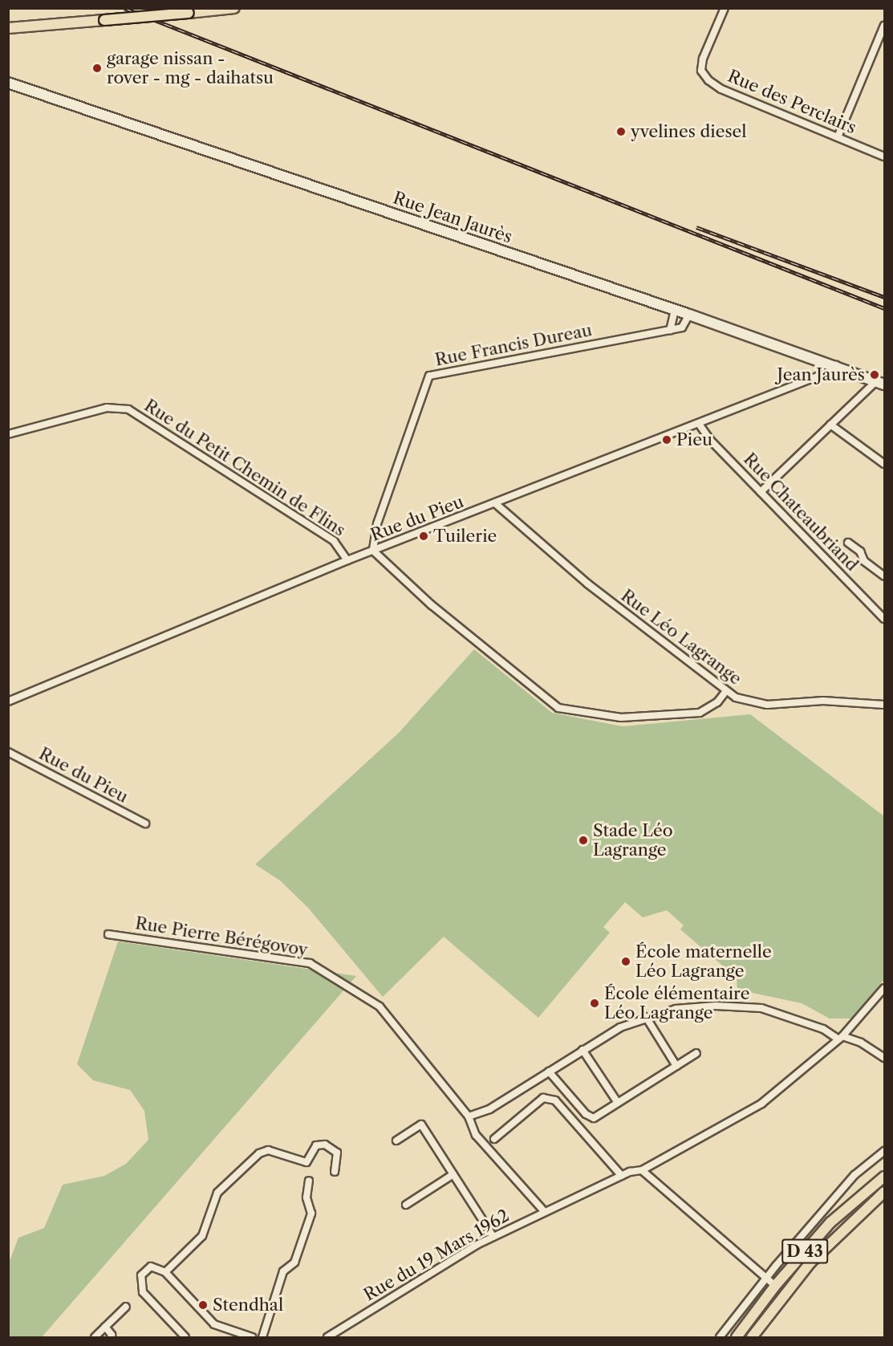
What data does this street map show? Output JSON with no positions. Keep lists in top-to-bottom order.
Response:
{
  "streets": {
    "main road": ["Rue Jean Jaurès", "D 43"],
    "street": [
      "Rue des Perclairs",
      "Rue Francis Dureau",
      "Rue du Petit Chemin de Flins",
      "Rue Chateaubriand",
      "Rue du Pieu",
      "Rue Léo Lagrange",
      "Rue Pierre Bérégovoy",
      "Rue du 19 Mars 1962"
    ]
  },
  "crossings": [
    ["Rue Jean Jaurès", "Rue Francis Dureau"],
    ["Rue Jean Jaurès", "Rue du Pieu"],
    ["Rue Francis Dureau", "Rue du Pieu"],
    ["Rue du Petit Chemin de Flins", "Rue du Pieu"],
    ["Rue Chateaubriand", "Rue du Pieu"],
    ["Rue du Pieu", "Rue Léo Lagrange"],
    ["Rue Pierre Bérégovoy", "Rue du 19 Mars 1962"]
  ],
  "places": [
    "garage nissan - rover - mg - daihatsu",
    "yvelines diesel",
    "Jean Jaurès",
    "Pieu",
    "Tuilerie",
    "Stade Léo Lagrange",
    "École maternelle Léo Lagrange",
    "École élémentaire Léo Lagrange",
    "Stendhal"
  ]
}
